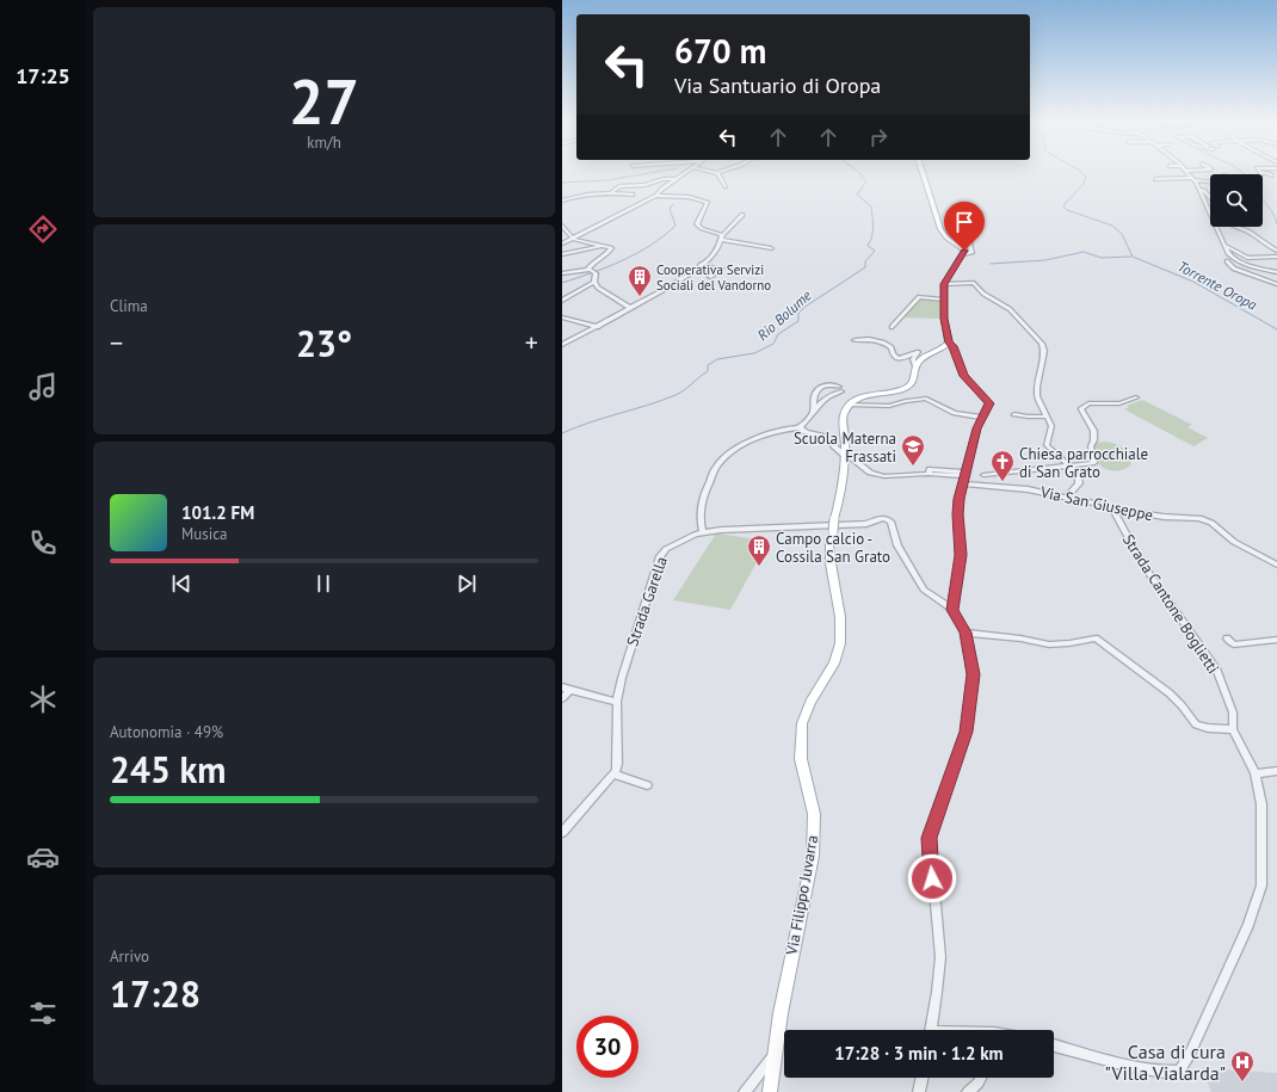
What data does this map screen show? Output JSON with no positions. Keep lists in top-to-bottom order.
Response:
{
  "streets": {
    "main road": ["Via Filippo Juvarra"],
    "street": ["Via San Giuseppe", "Strada Garella", "Strada Cantone Boglietti"]
  },
  "crossings": [
    ["Via San Giuseppe", "Strada Cantone Boglietti"],
    ["Via San Giuseppe", "Via Filippo Juvarra"]
  ],
  "water": ["Torrente Oropa", "Rio Bolume"],
  "places": {
    "building": ["Cooperativa Servizi Sociali del Vandorno", "Campo calcio - Cossila San Grato"],
    "school or university": ["Scuola Materna Frassati"],
    "church": ["Chiesa parrocchiale di San Grato"],
    "hospital": ["Casa di cura \"Villa Vialarda\""]
  },
  "page": {
    "tabs": "17:25",
    "tile": [
      ["27", "km/h"],
      "Clima",
      ["Autonomia · 49%", "245 km"],
      ["Arrivo", "17:28"]
    ],
    "turn": ["670 m", "Via Santuario di Oropa"],
    "heat": ["−", "23°", "+"],
    "song": ["101.2 FM", "Musica"],
    "limit": "30",
    "trip": "17:28 · 3 min · 1.2 km"
  }
}
